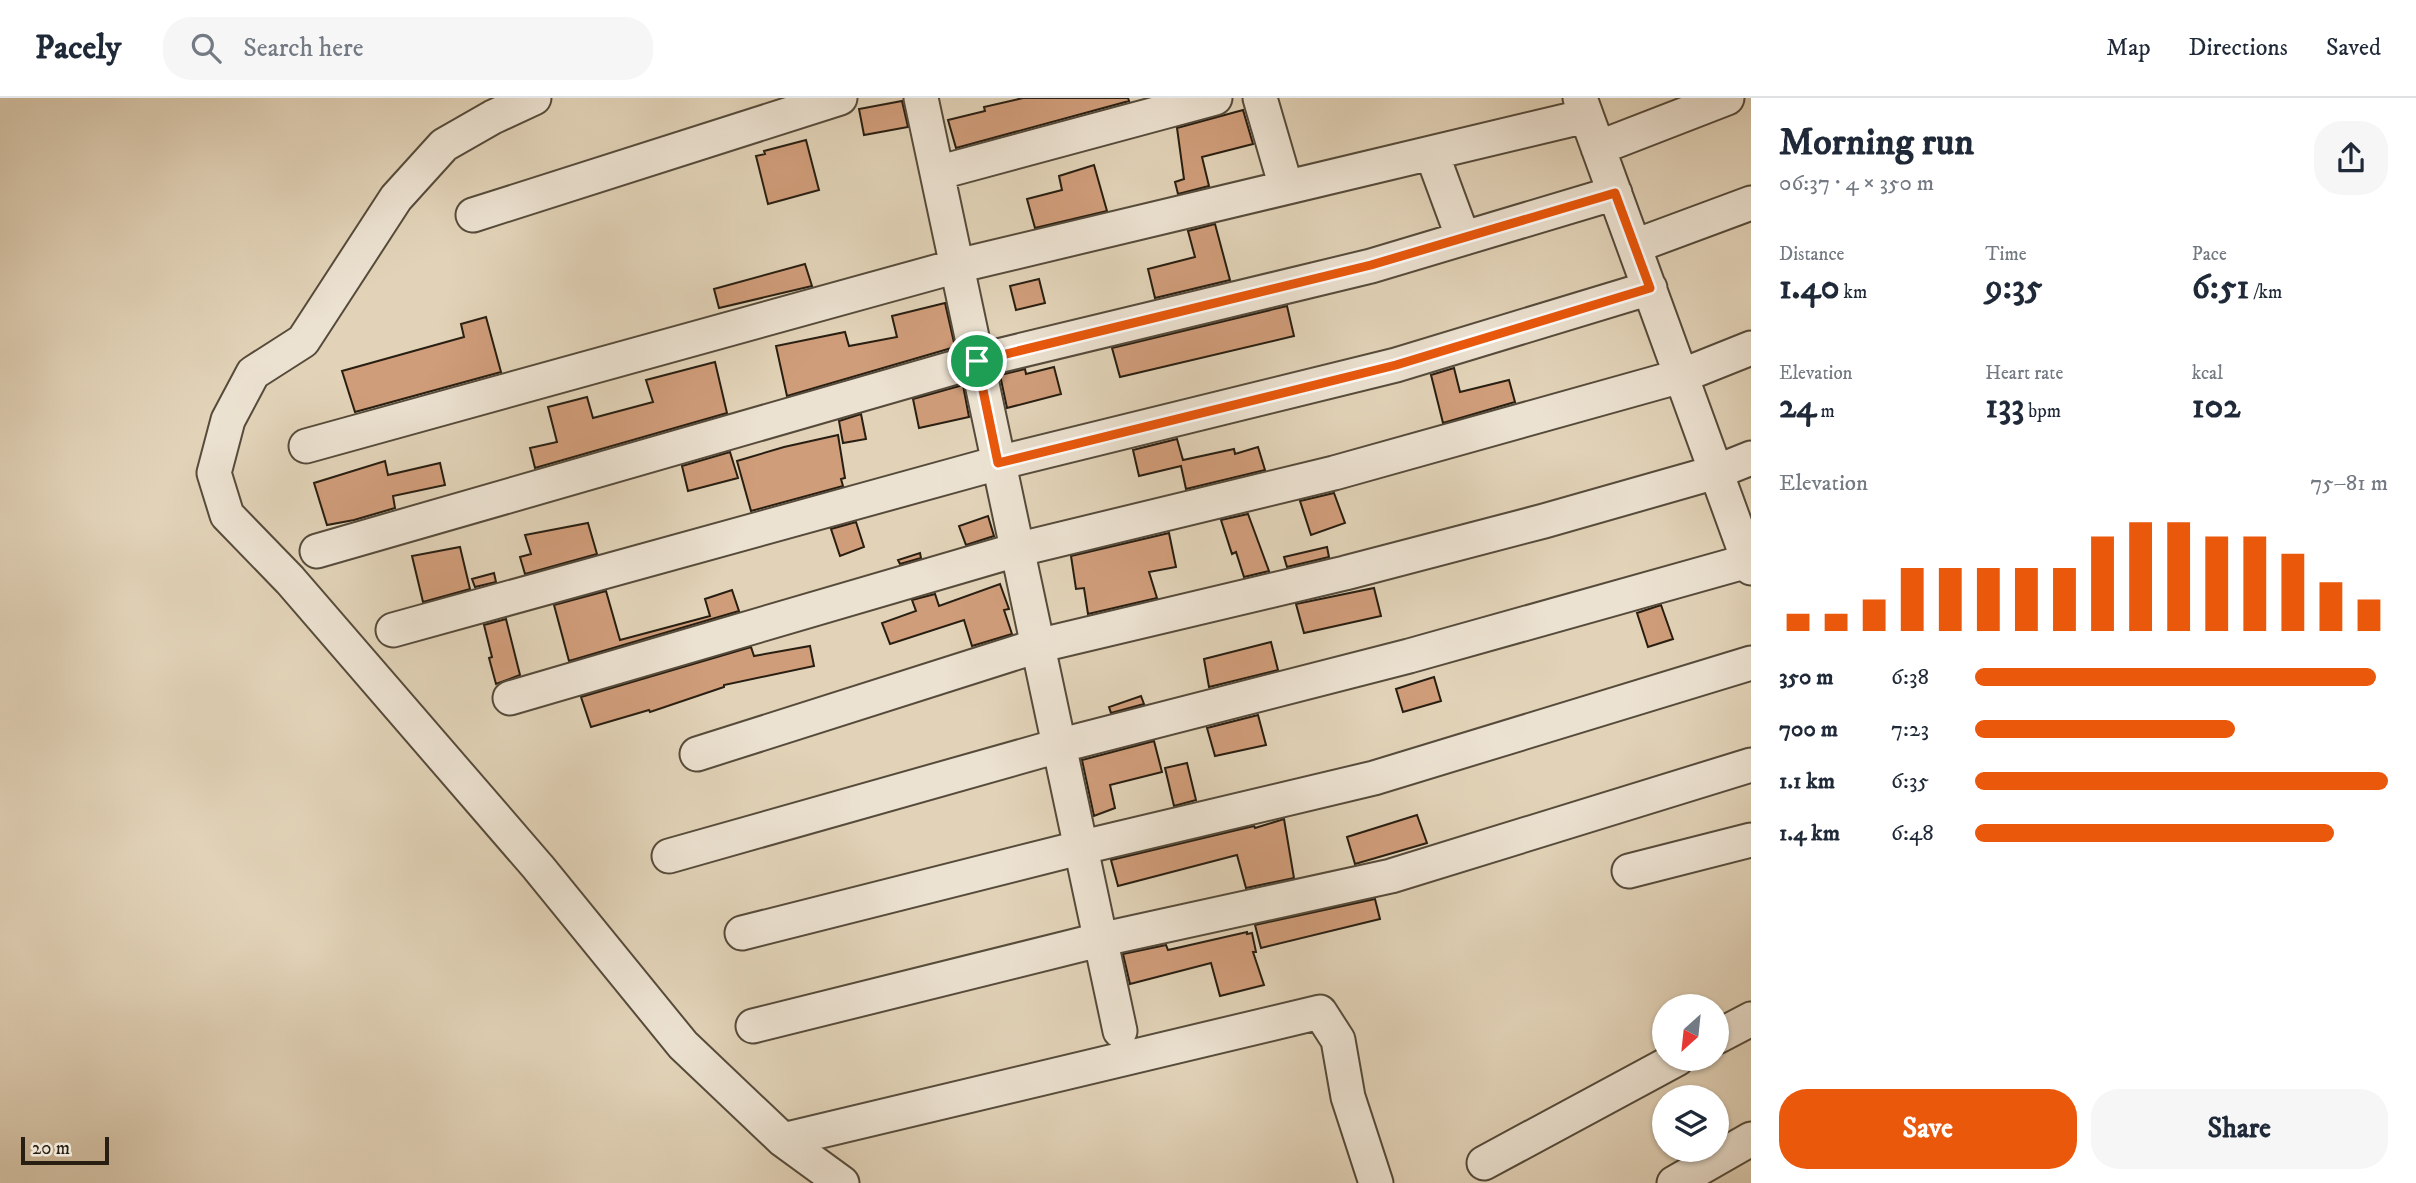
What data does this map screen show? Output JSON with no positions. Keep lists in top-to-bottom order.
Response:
{
  "scale_bar": "20 m",
  "north": "bottom left",
  "page": {
    "header": "Pacely",
    "search": "Search here",
    "nav": ["Map", "Directions", "Saved"],
    "heading": ["Morning run", "06:37 · 4 × 350 m"],
    "stats": [
      ["Distance", "1.40 km"],
      ["Time", "9:35"],
      ["Pace", "6:51 /km"],
      ["Elevation", "24 m"],
      ["Heart rate", "133 bpm"],
      ["kcal", "102"]
    ],
    "chart": ["Elevation", "75–81 m"],
    "list": [
      {
        "name": "350 m",
        "note": "6:38"
      },
      {
        "name": "700 m",
        "note": "7:23"
      },
      {
        "name": "1.1 km",
        "note": "6:35"
      },
      {
        "name": "1.4 km",
        "note": "6:48"
      }
    ],
    "buttons": ["Save", "Share"],
    "scale": "20 m"
  }
}
